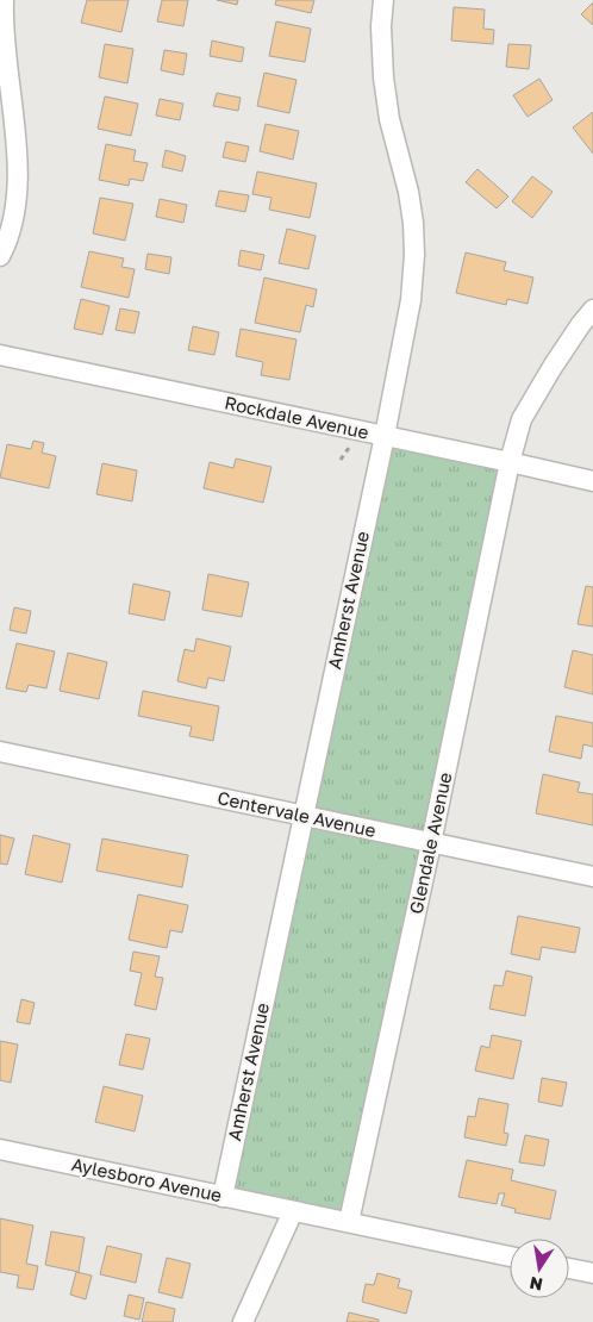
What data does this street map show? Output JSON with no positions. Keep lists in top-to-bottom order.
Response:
{
  "streets": {
    "street": [
      "Rockdale Avenue",
      "Amherst Avenue",
      "Centervale Avenue",
      "Glendale Avenue",
      "Aylesboro Avenue"
    ]
  },
  "crossings": [
    ["Rockdale Avenue", "Amherst Avenue"],
    ["Rockdale Avenue", "Glendale Avenue"],
    ["Amherst Avenue", "Centervale Avenue"],
    ["Amherst Avenue", "Aylesboro Avenue"],
    ["Centervale Avenue", "Glendale Avenue"]
  ],
  "north": "bottom"
}
